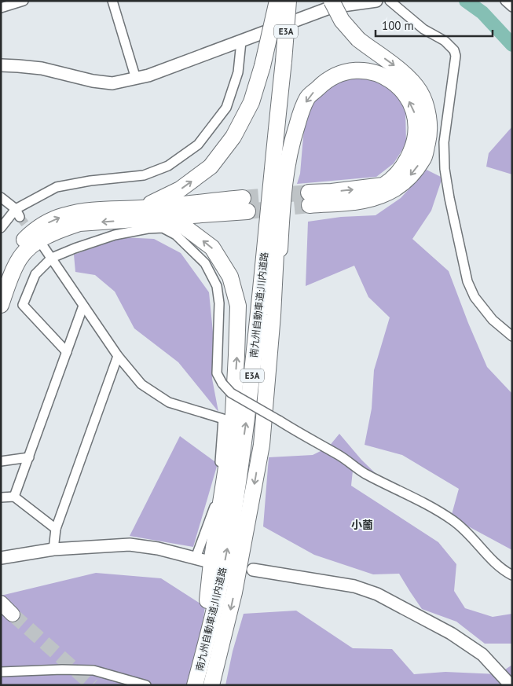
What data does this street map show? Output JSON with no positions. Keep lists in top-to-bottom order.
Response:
{
  "streets": {
    "highway": ["E3A", "南九州自動車道;川内道路"]
  },
  "districts": ["小薗"],
  "scale_bar": "100 m"
}
